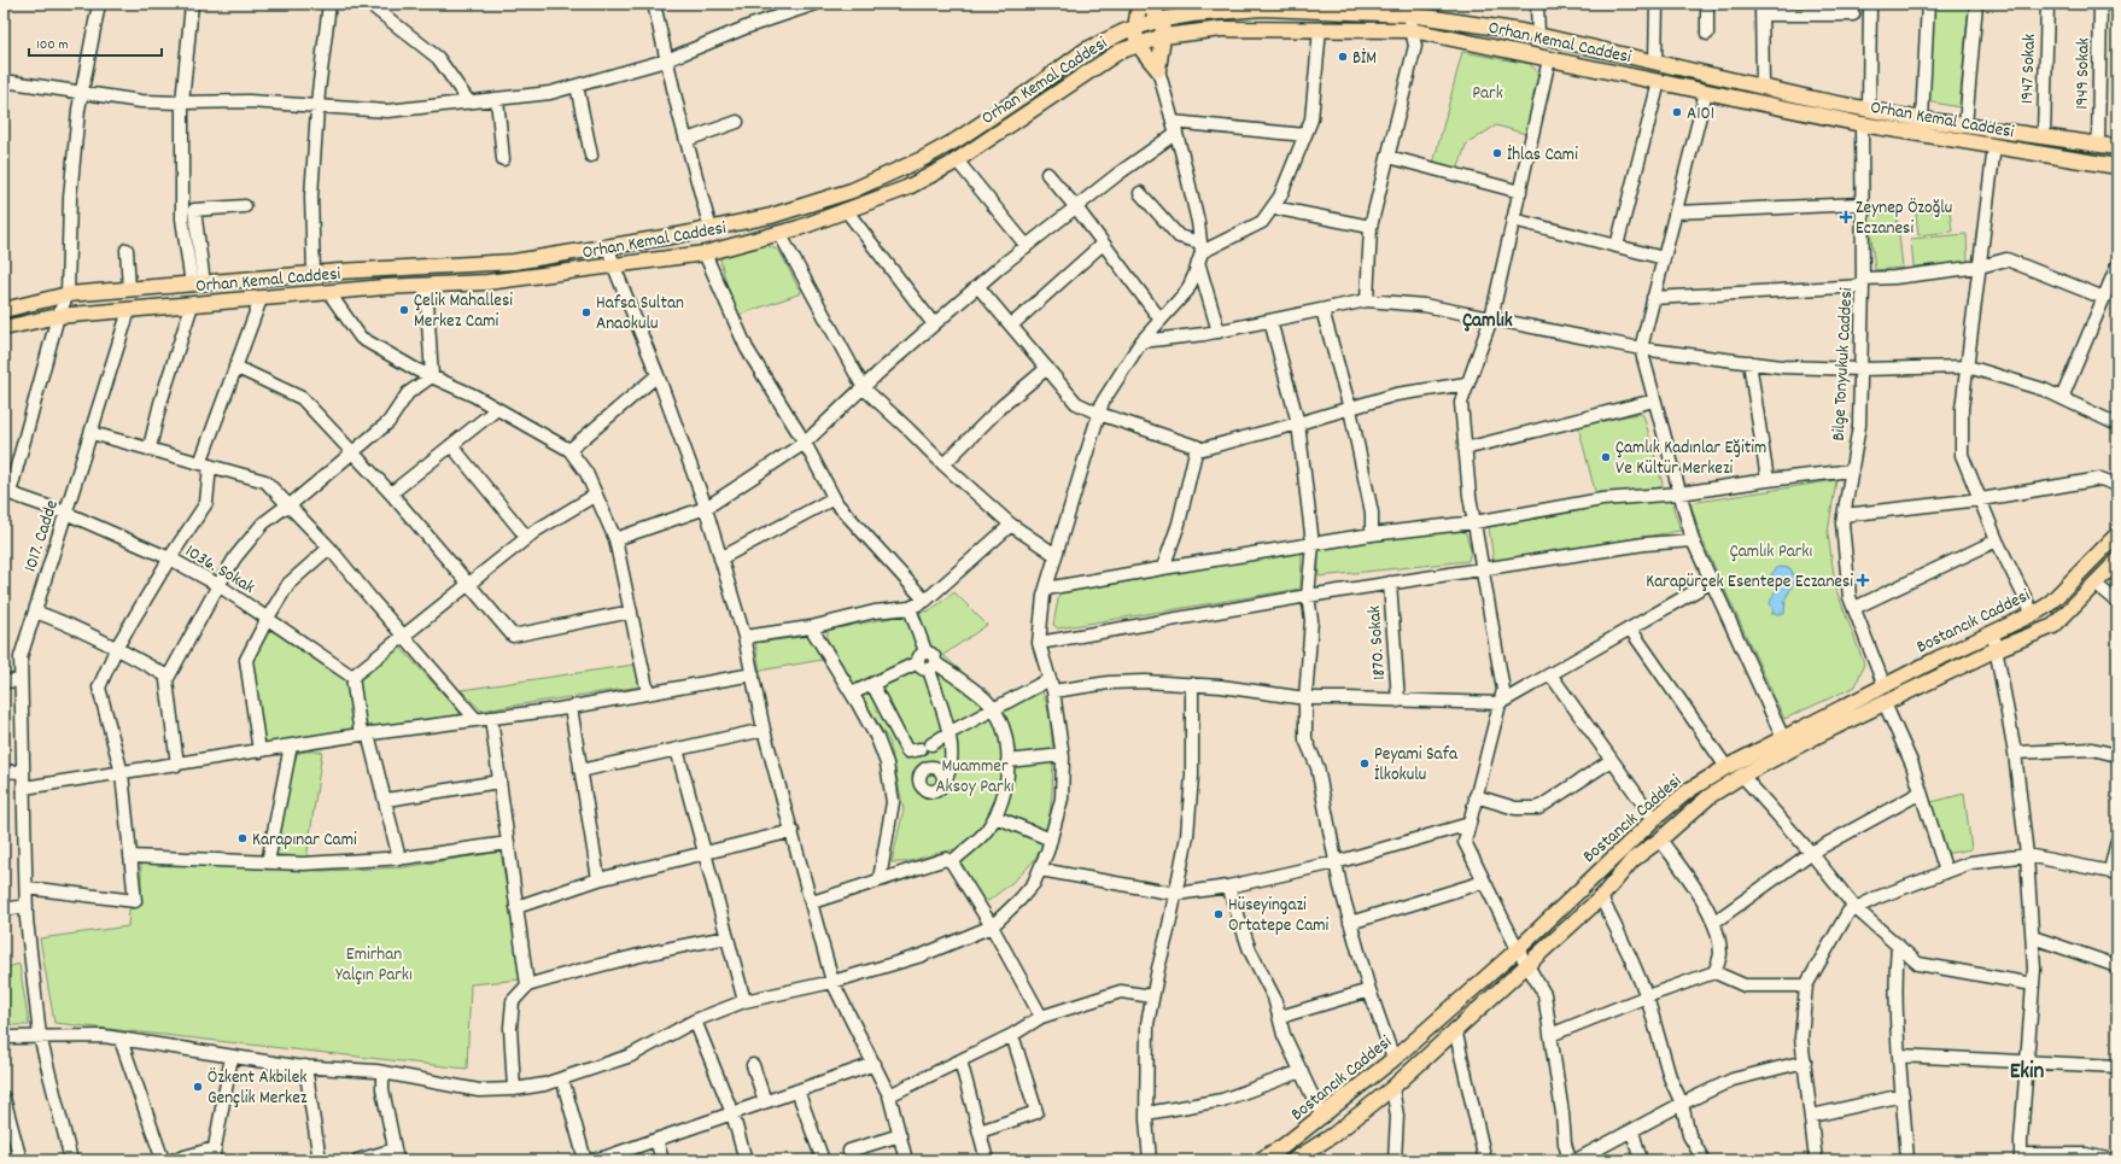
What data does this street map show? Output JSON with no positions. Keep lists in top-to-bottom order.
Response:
{
  "streets": {
    "main road": ["Orhan Kemal Caddesi", "Bostancık Caddesi"],
    "street": [
      "1947 Sokak",
      "1949 Sokak",
      "Bilge Tonyukuk Caddesi",
      "1017. Cadde",
      "1036. Sokak",
      "1870. Sokak"
    ]
  },
  "crossings": [
    ["Orhan Kemal Caddesi", "1947 Sokak"],
    ["Orhan Kemal Caddesi", "1949 Sokak"],
    ["Orhan Kemal Caddesi", "Bilge Tonyukuk Caddesi"],
    ["Orhan Kemal Caddesi", "1017. Cadde"],
    ["Bilge Tonyukuk Caddesi", "Bostancık Caddesi"],
    ["1017. Cadde", "1036. Sokak"]
  ],
  "districts": ["Çamlık", "Ekin"],
  "parks": [
    "Park",
    "Çamlık Parkı",
    "Muammer Aksoy Parkı",
    "Emirhan Yalçın Parkı"
  ],
  "places": {
    "other": [
      "BİM",
      "A101",
      "İhlas Cami",
      "Çelik Mahallesi Merkez Cami",
      "Hafsa Sultan Anaokulu",
      "Çamlık Kadınlar Eğitim Ve Kültür Merkezi",
      "Peyami Safa İlkokulu",
      "Karapınar Cami",
      "Hüseyingazi Ortatepe Cami",
      "Özkent Akbilek Gençlik Merkez"
    ],
    "health": ["Zeynep Özoğlu Eczanesi", "Karapürçek Esentepe Eczanesi"]
  },
  "scale_bar": "100 m"
}
